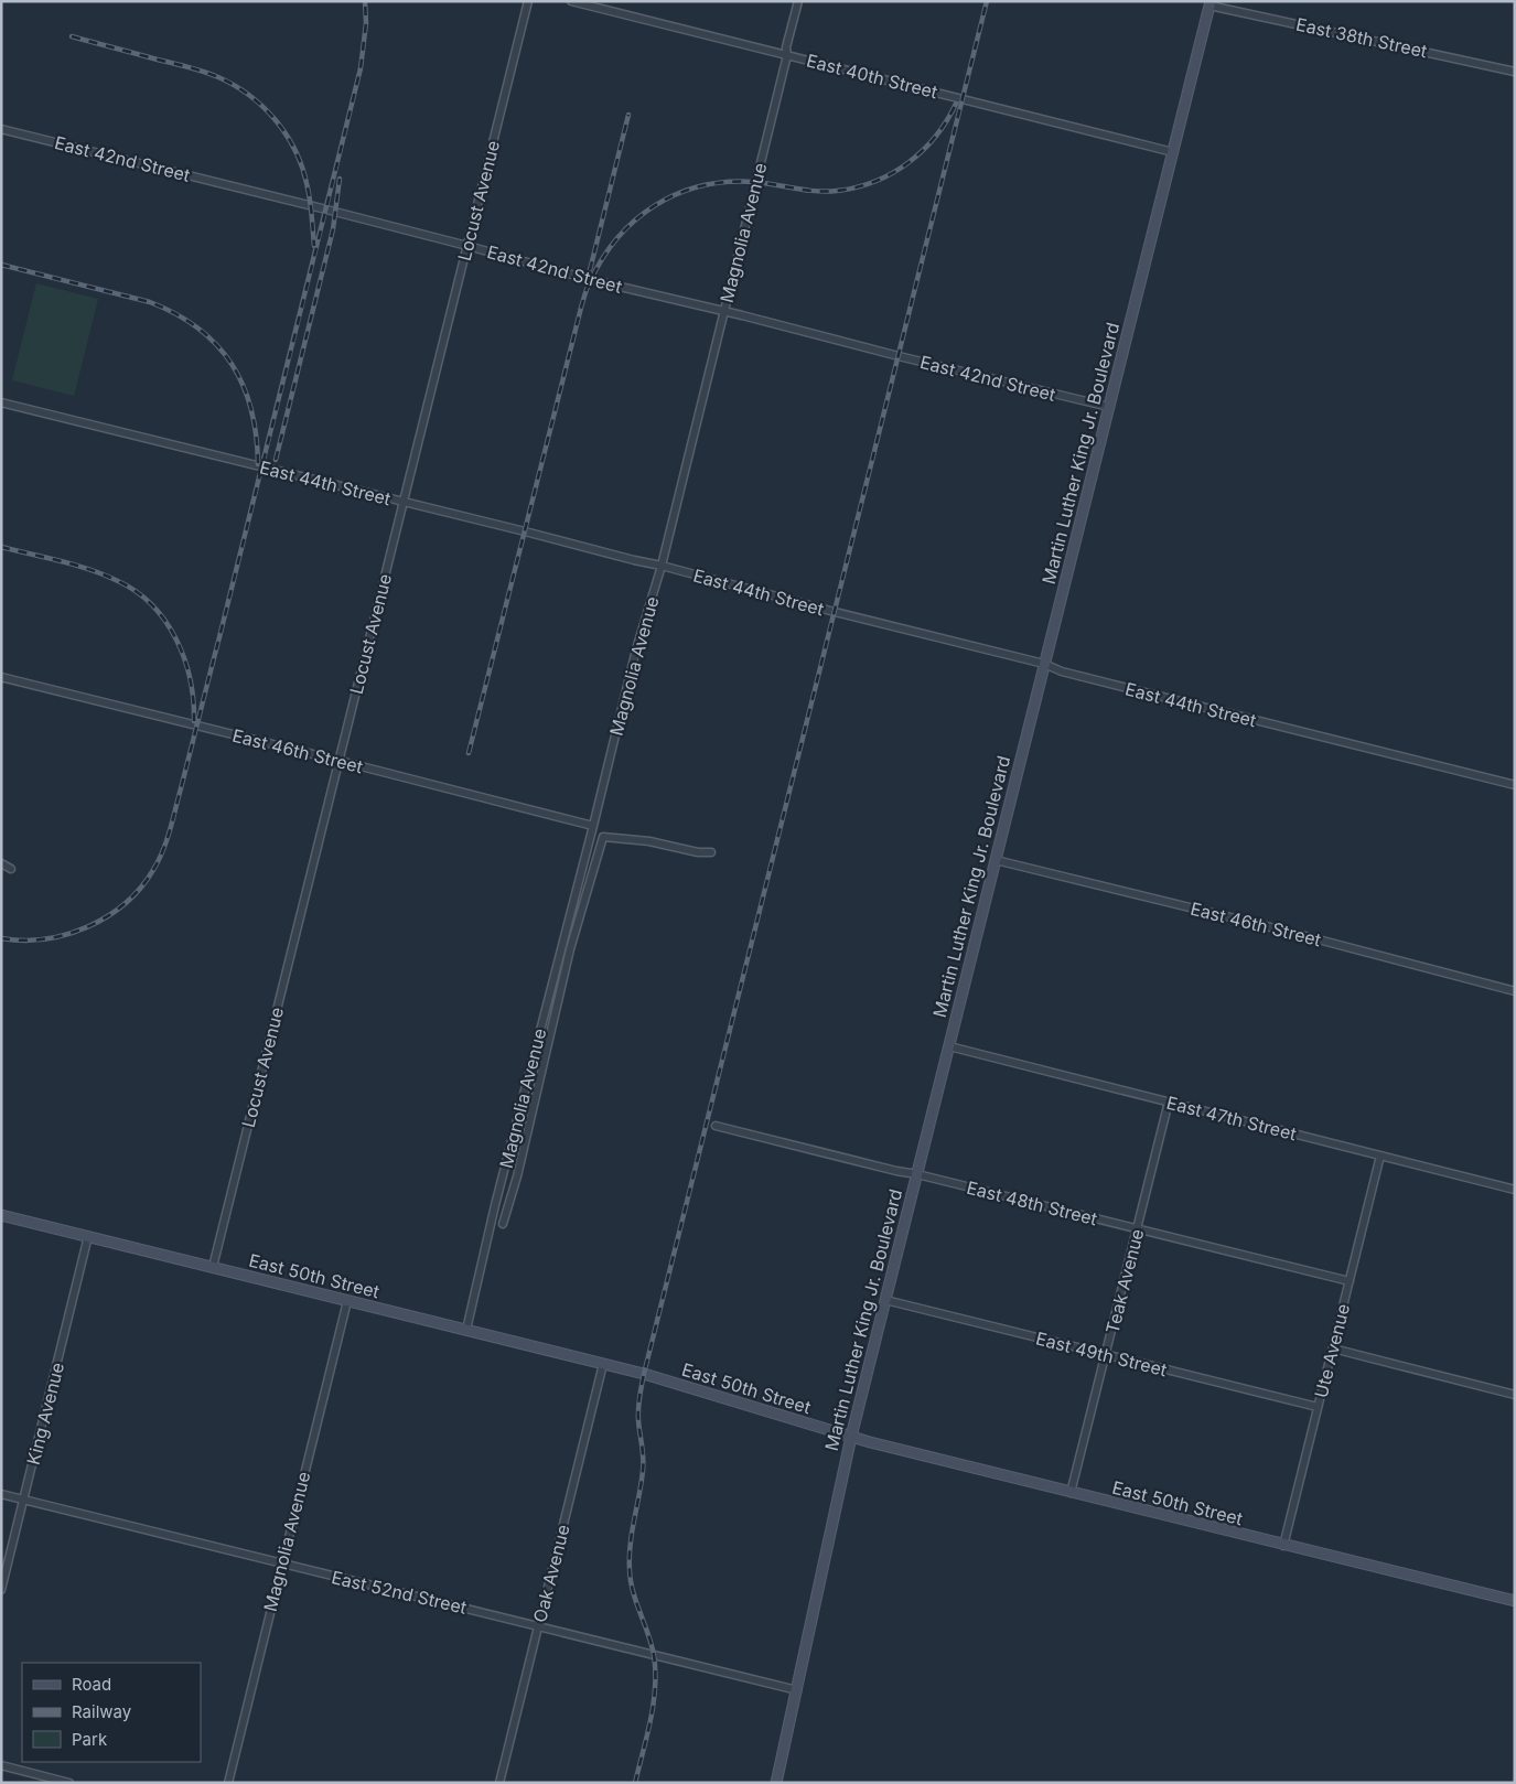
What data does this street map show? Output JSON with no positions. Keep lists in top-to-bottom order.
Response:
{
  "streets": {
    "main road": ["Martin Luther King Jr. Boulevard", "East 50th Street"],
    "street": [
      "East 38th Street",
      "East 40th Street",
      "East 42nd Street",
      "Locust Avenue",
      "Magnolia Avenue",
      "East 44th Street",
      "East 46th Street",
      "East 47th Street",
      "East 48th Street",
      "Teak Avenue",
      "Ute Avenue",
      "East 49th Street",
      "King Avenue",
      "Oak Avenue",
      "East 52nd Street"
    ]
  },
  "crossings": [
    ["East 38th Street", "Martin Luther King Jr. Boulevard"],
    ["East 40th Street", "Magnolia Avenue"],
    ["East 40th Street", "Martin Luther King Jr. Boulevard"],
    ["East 42nd Street", "Locust Avenue"],
    ["East 42nd Street", "Magnolia Avenue"],
    ["East 42nd Street", "Martin Luther King Jr. Boulevard"],
    ["Locust Avenue", "East 44th Street"],
    ["Locust Avenue", "East 46th Street"],
    ["Locust Avenue", "East 50th Street"],
    ["Magnolia Avenue", "East 44th Street"],
    ["Magnolia Avenue", "East 46th Street"],
    ["Magnolia Avenue", "East 50th Street"],
    ["Magnolia Avenue", "East 52nd Street"],
    ["Martin Luther King Jr. Boulevard", "East 44th Street"],
    ["Martin Luther King Jr. Boulevard", "East 46th Street"],
    ["Martin Luther King Jr. Boulevard", "East 47th Street"],
    ["Martin Luther King Jr. Boulevard", "East 48th Street"],
    ["Martin Luther King Jr. Boulevard", "East 50th Street"],
    ["Martin Luther King Jr. Boulevard", "East 49th Street"],
    ["Martin Luther King Jr. Boulevard", "East 52nd Street"],
    ["East 47th Street", "Teak Avenue"],
    ["East 47th Street", "Ute Avenue"],
    ["East 48th Street", "Teak Avenue"],
    ["East 48th Street", "Ute Avenue"],
    ["East 50th Street", "Teak Avenue"],
    ["East 50th Street", "Ute Avenue"],
    ["East 50th Street", "King Avenue"],
    ["East 50th Street", "Oak Avenue"],
    ["Teak Avenue", "East 49th Street"],
    ["Ute Avenue", "East 49th Street"],
    ["King Avenue", "East 52nd Street"],
    ["Oak Avenue", "East 52nd Street"]
  ],
  "legend": ["Road", "Railway", "Park"]
}
